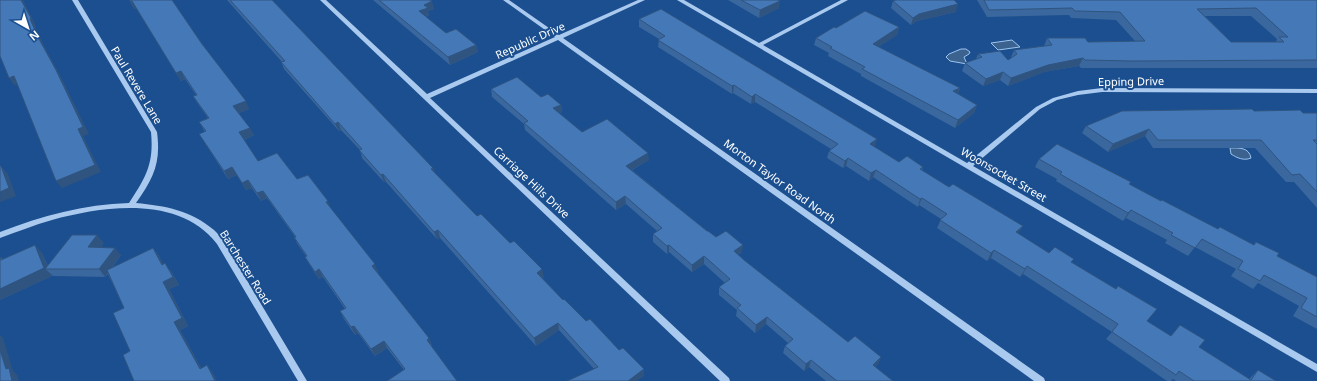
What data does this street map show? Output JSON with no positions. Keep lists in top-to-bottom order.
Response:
{
  "streets": {
    "street": [
      "Republic Drive",
      "Epping Drive",
      "Paul Revere Lane",
      "Woonsocket Street",
      "Morton Taylor Road North",
      "Carriage Hills Drive",
      "Barchester Road"
    ]
  },
  "crossings": [
    ["Republic Drive", "Morton Taylor Road North"],
    ["Republic Drive", "Carriage Hills Drive"],
    ["Epping Drive", "Woonsocket Street"],
    ["Paul Revere Lane", "Barchester Road"]
  ],
  "north": "bottom right"
}
